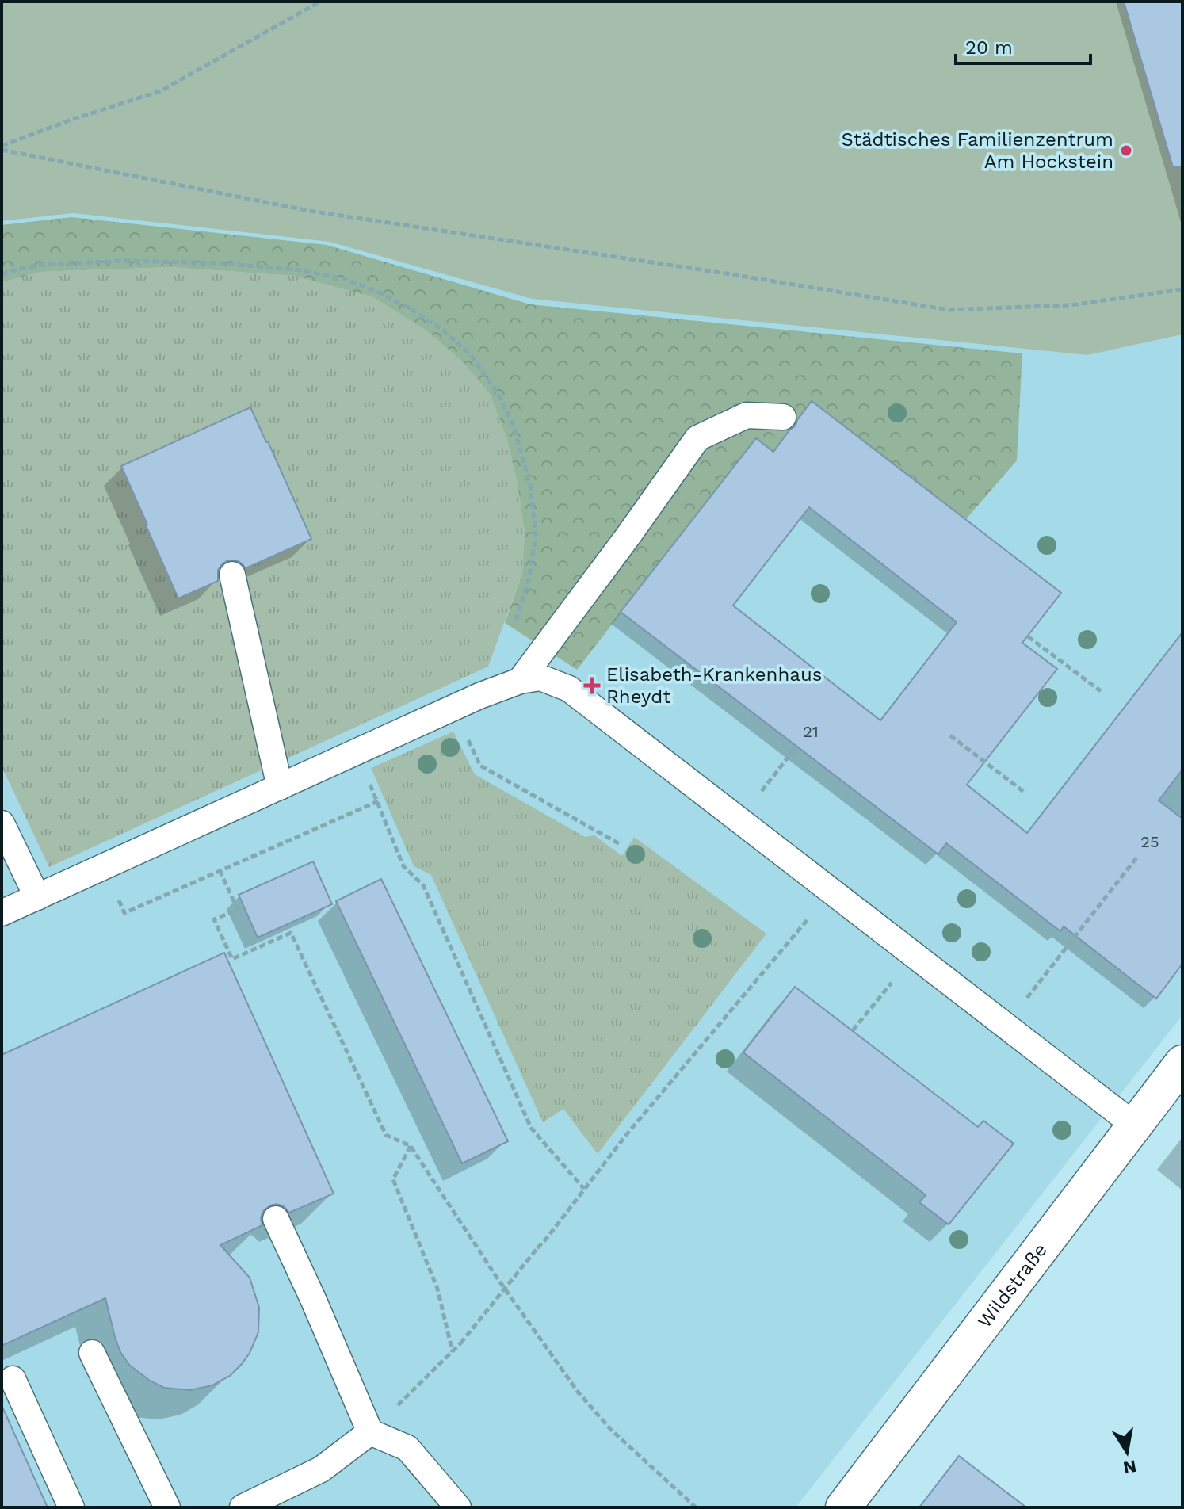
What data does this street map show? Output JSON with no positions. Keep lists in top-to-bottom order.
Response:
{
  "streets": {
    "street": ["Wildstraße"]
  },
  "places": {
    "other": ["Städtisches Familienzentrum Am Hockstein"],
    "health": ["Elisabeth-Krankenhaus Rheydt"]
  },
  "house_numbers": ["21", "25"],
  "scale_bar": "20 m",
  "north": "bottom"
}
